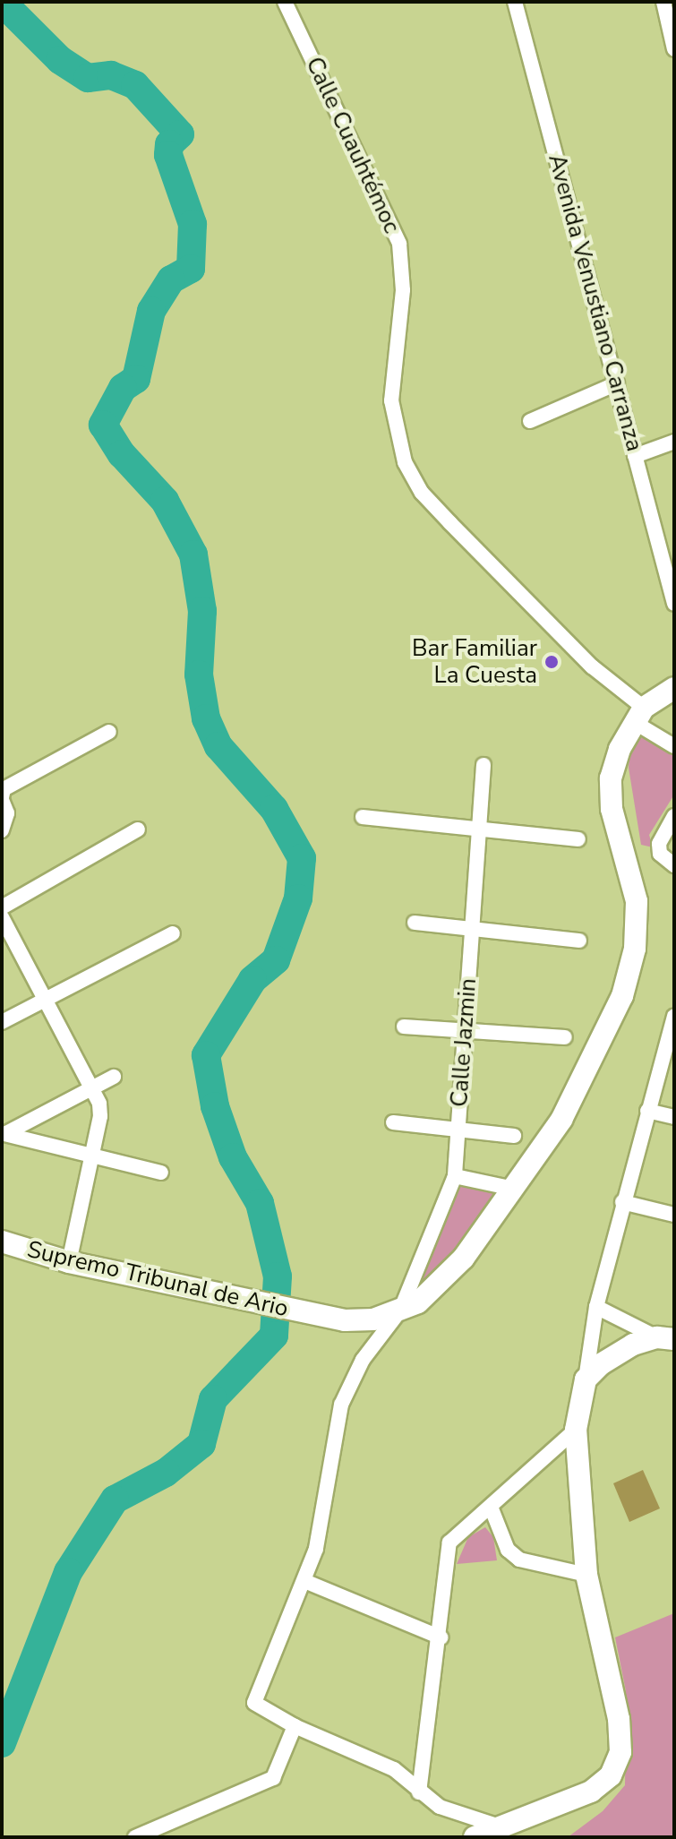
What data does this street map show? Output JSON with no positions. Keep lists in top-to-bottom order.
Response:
{
  "streets": {
    "street": [
      "Calle Cuauhtémoc",
      "Avenida Venustiano Carranza",
      "Calle Jazmin",
      "Supremo Tribunal de Ario"
    ]
  },
  "crossings": [
    ["Calle Cuauhtémoc", "Supremo Tribunal de Ario"],
    ["Calle Jazmin", "Supremo Tribunal de Ario"]
  ],
  "places": ["Bar Familiar La Cuesta"]
}
